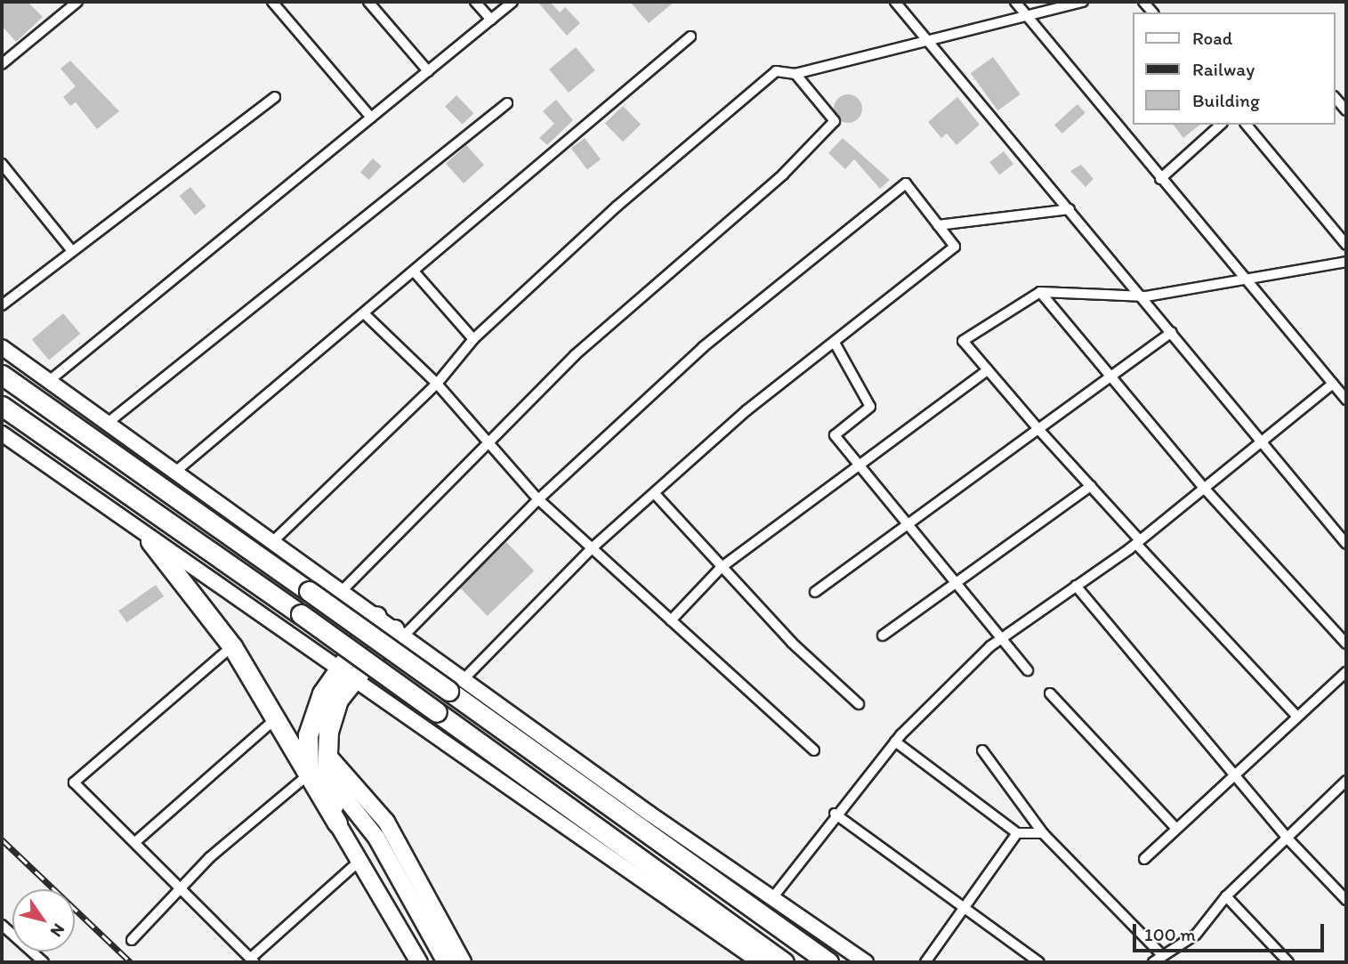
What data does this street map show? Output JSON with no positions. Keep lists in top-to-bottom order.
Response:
{
  "legend": ["Road", "Railway", "Building"],
  "scale_bar": "100 m",
  "north": "bottom right"
}
